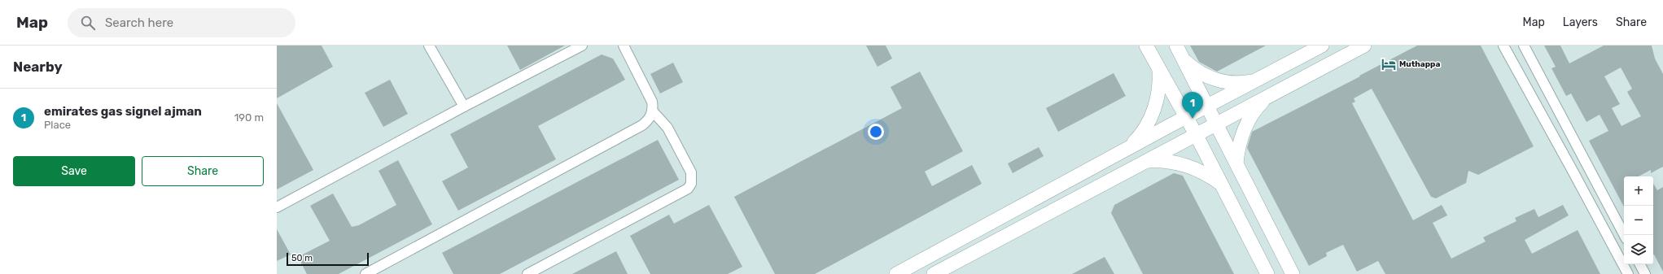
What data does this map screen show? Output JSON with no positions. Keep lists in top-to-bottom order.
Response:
{
  "places": {
    "hotel": ["Muthappa"]
  },
  "scale_bar": "50 m",
  "page": {
    "header": "Map",
    "search": "Search here",
    "nav": ["Map", "Layers", "Share"],
    "heading": "Nearby",
    "list": [
      {
        "mark": "1",
        "name": "emirates gas signel ajman",
        "note": "Place",
        "value": "190 m"
      }
    ],
    "pins": "1",
    "buttons": ["Save", "Share"],
    "map_buttons": ["+", "−"],
    "scale": "50 m"
  }
}
